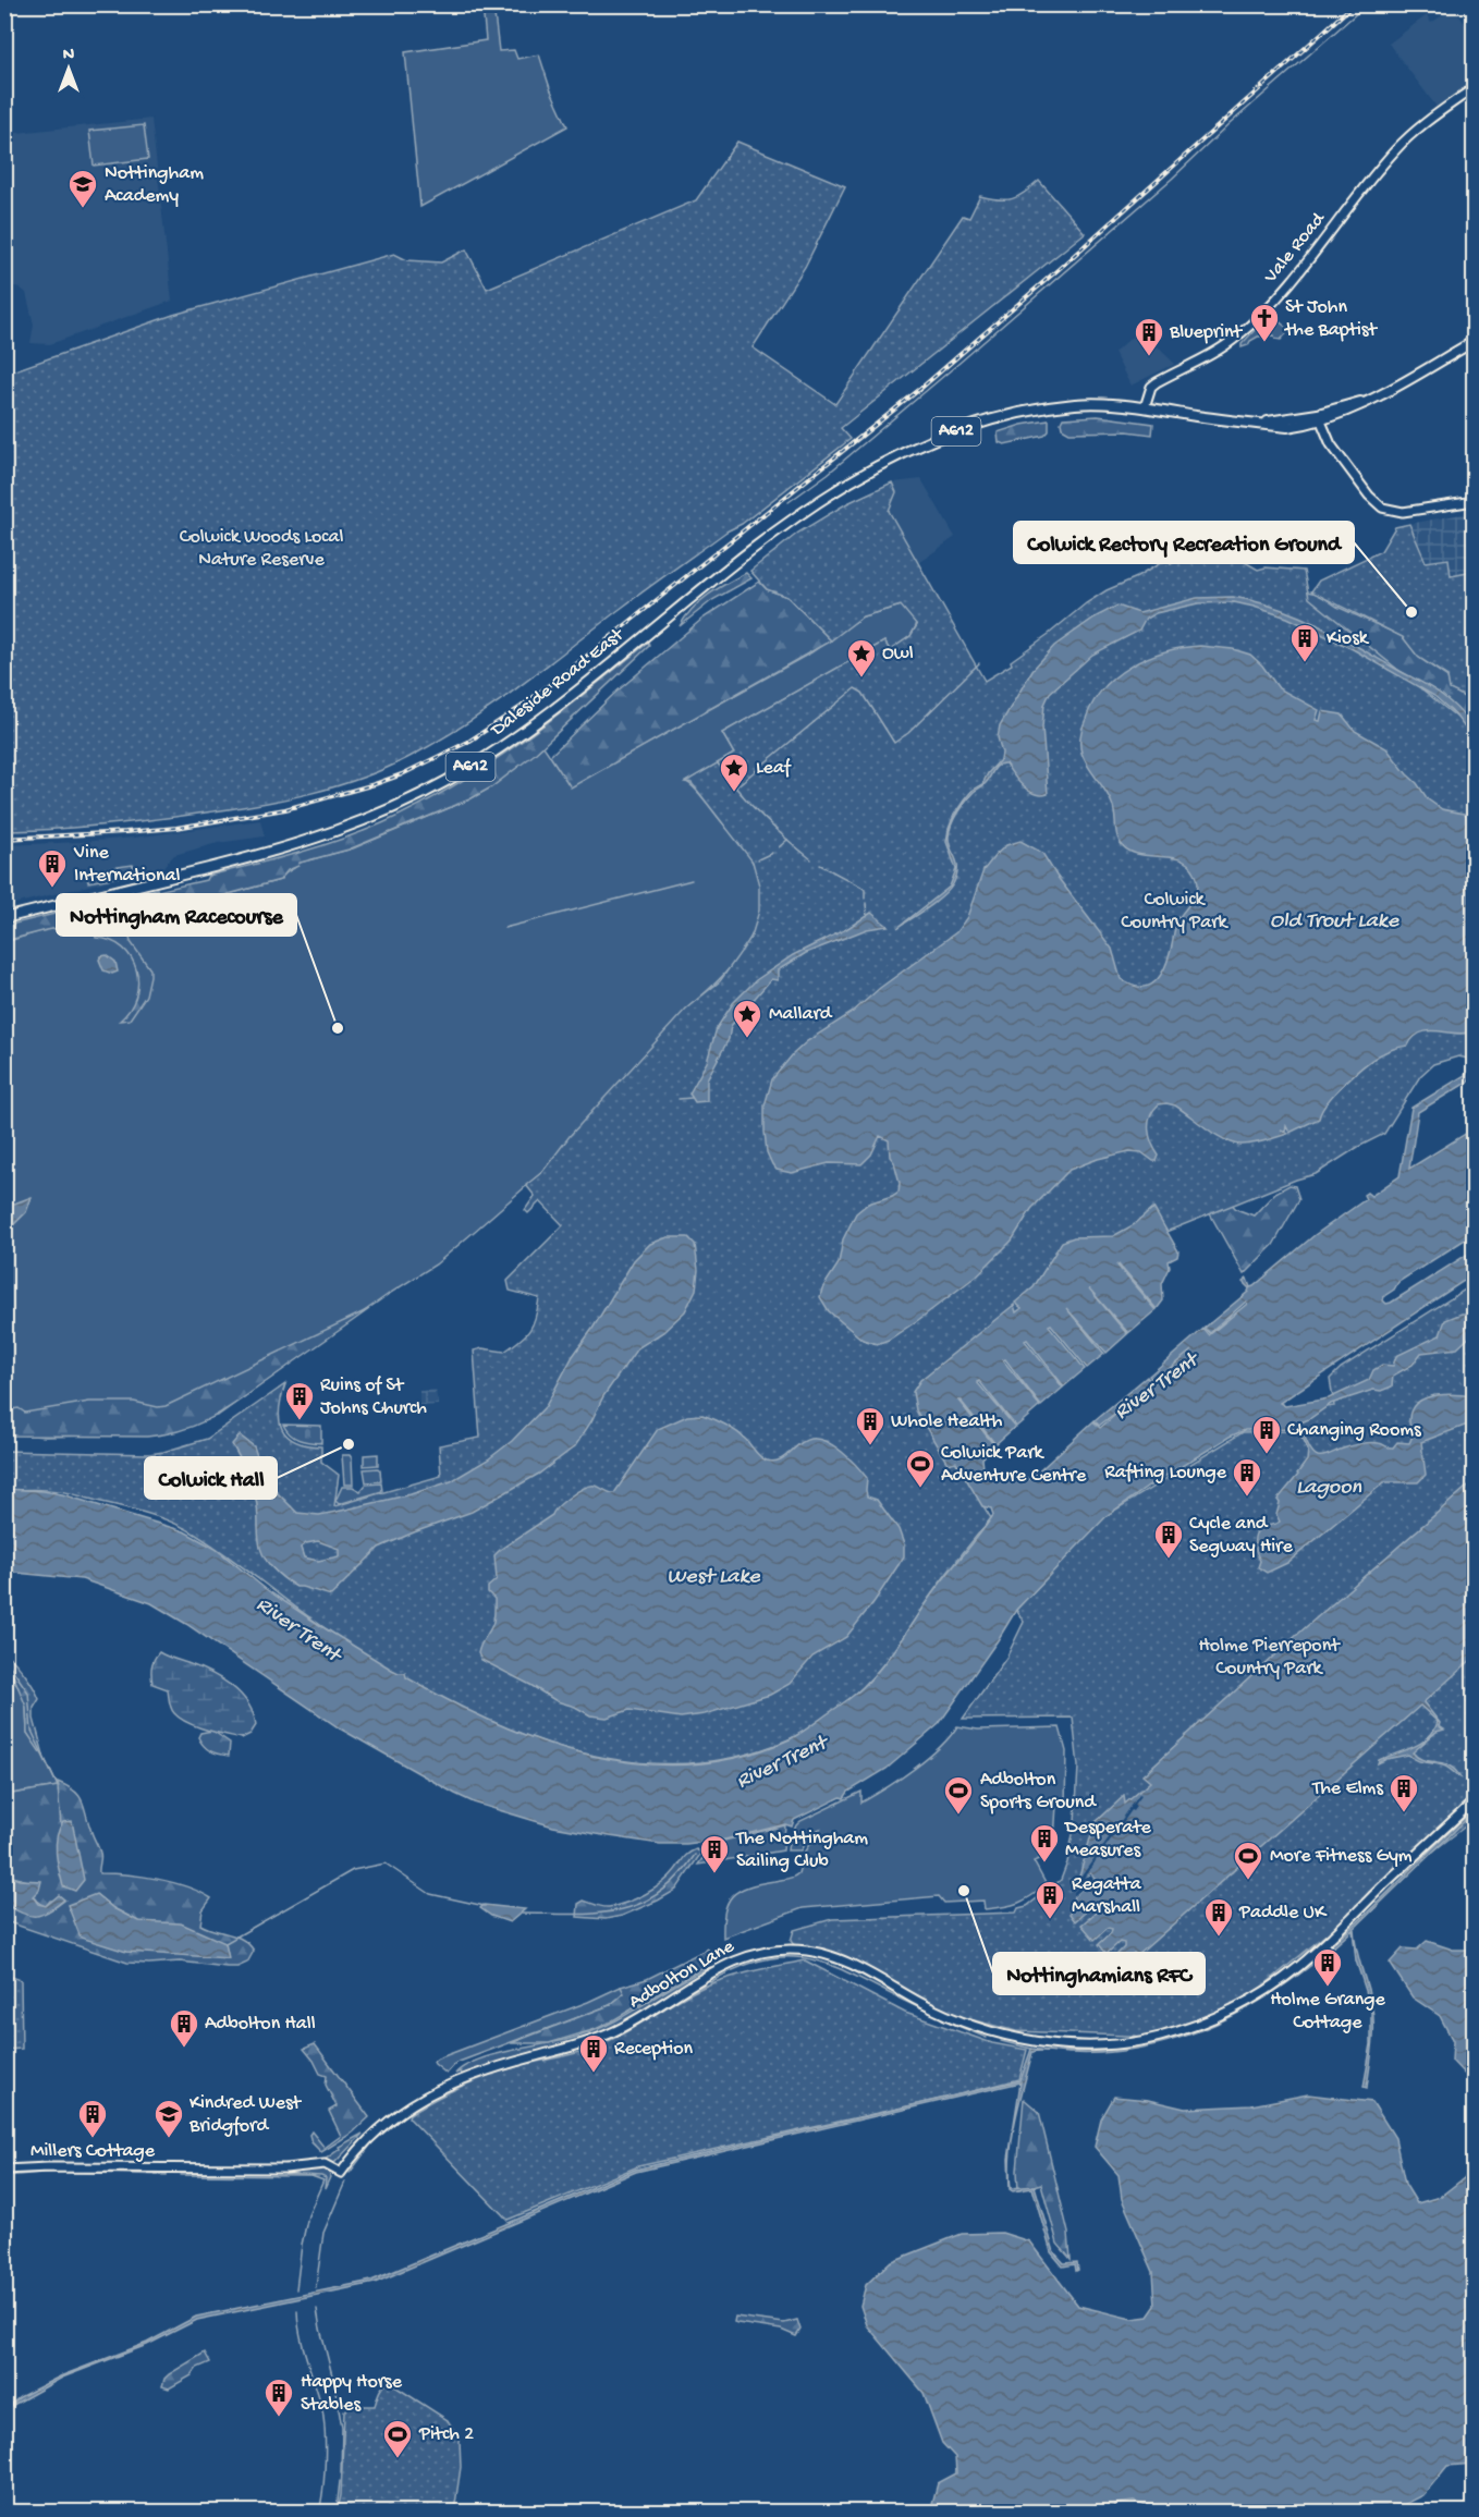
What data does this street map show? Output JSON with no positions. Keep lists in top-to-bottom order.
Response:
{
  "streets": {
    "main road": ["A612", "Daleside Road East"],
    "street": ["Vale Road", "Adbolton Lane"]
  },
  "crossings": [
    ["Vale Road", "A612"],
    ["Vale Road", "Daleside Road East"],
    ["A612", "Daleside Road East"]
  ],
  "water": [
    "Old Trout Lake",
    "River Trent",
    "Lagoon",
    "West Lake"
  ],
  "parks": ["Colwick Woods Local Nature Reserve", "Colwick Country Park", "Holme Pierrepont Country Park"],
  "places": {
    "school or university": ["Nottingham Academy", "Kindred West Bridgford"],
    "church": ["St John the Baptist"],
    "building": [
      "Blueprint",
      "Kiosk",
      "Vine International",
      "Ruins of St Johns Church",
      "Whole Health",
      "Changing Rooms",
      "Rafting Lounge",
      "Cycle and Segway Hire",
      "The Elms",
      "Desperate Measures",
      "The Nottingham Sailing Club",
      "Regatta Marshall",
      "Paddle UK",
      "Holme Grange Cottage",
      "Adbolton Hall",
      "Reception",
      "Millers Cottage",
      "Happy Horse Stables"
    ],
    "other": [
      "Colwick Rectory Recreation Ground",
      "Nottingham Racecourse",
      "Colwick Hall",
      "Nottinghamians RFC"
    ],
    "place": ["Owl", "Leaf", "Mallard"],
    "sports": [
      "Colwick Park Adventure Centre",
      "Adbolton Sports Ground",
      "More Fitness Gym",
      "Pitch 2"
    ]
  },
  "north": "top"
}
